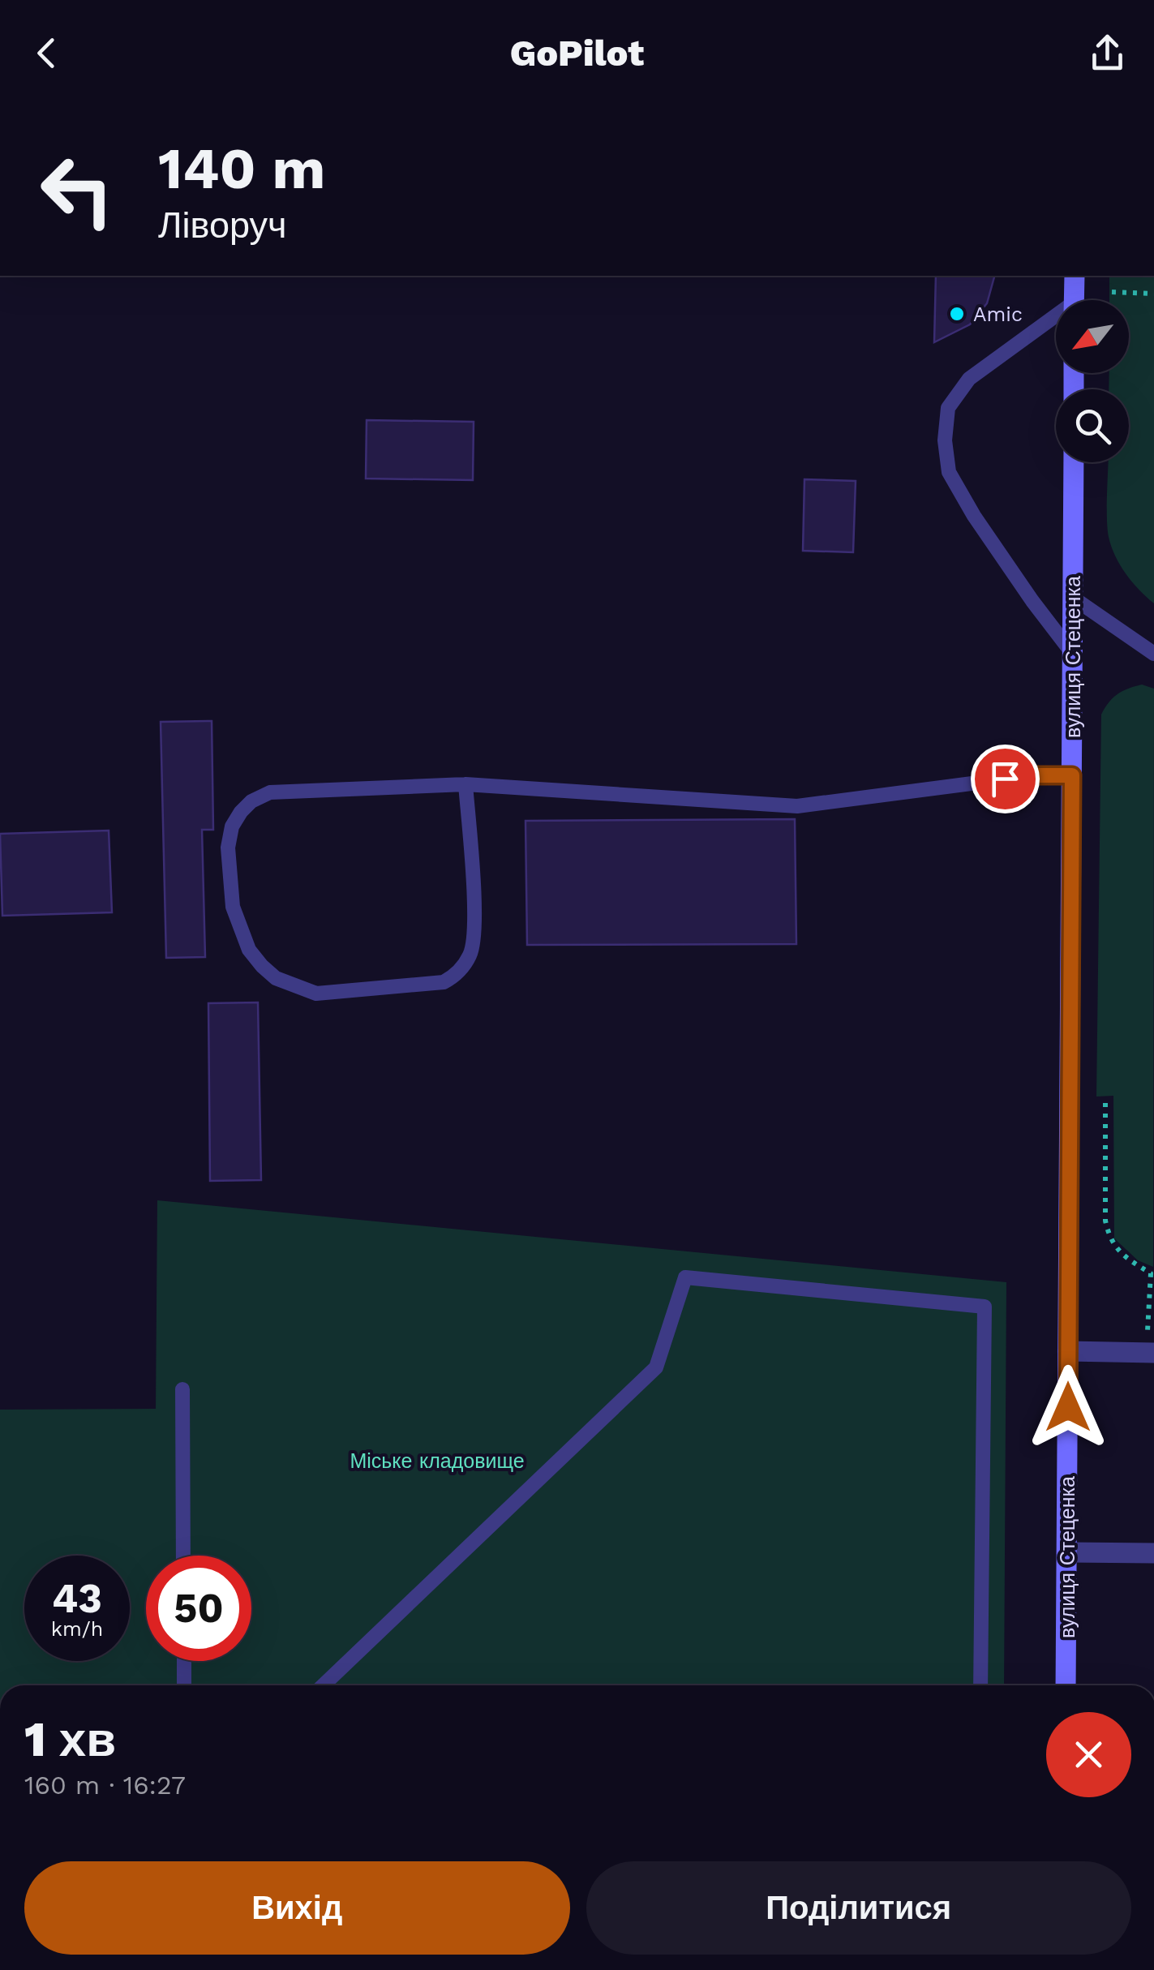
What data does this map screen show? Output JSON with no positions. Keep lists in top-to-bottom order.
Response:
{
  "streets": {
    "main road": ["вулиця Стеценка"]
  },
  "parks": ["Міське кладовище"],
  "places": ["Amic"],
  "north": "bottom left",
  "page": {
    "header": "GoPilot",
    "turn": ["140 m", "Ліворуч"],
    "speed": "43 km/h",
    "limit": "50",
    "heading": ["1 хв", "160 m · 16:27"],
    "buttons": ["Вихід", "Поділитися"]
  }
}
